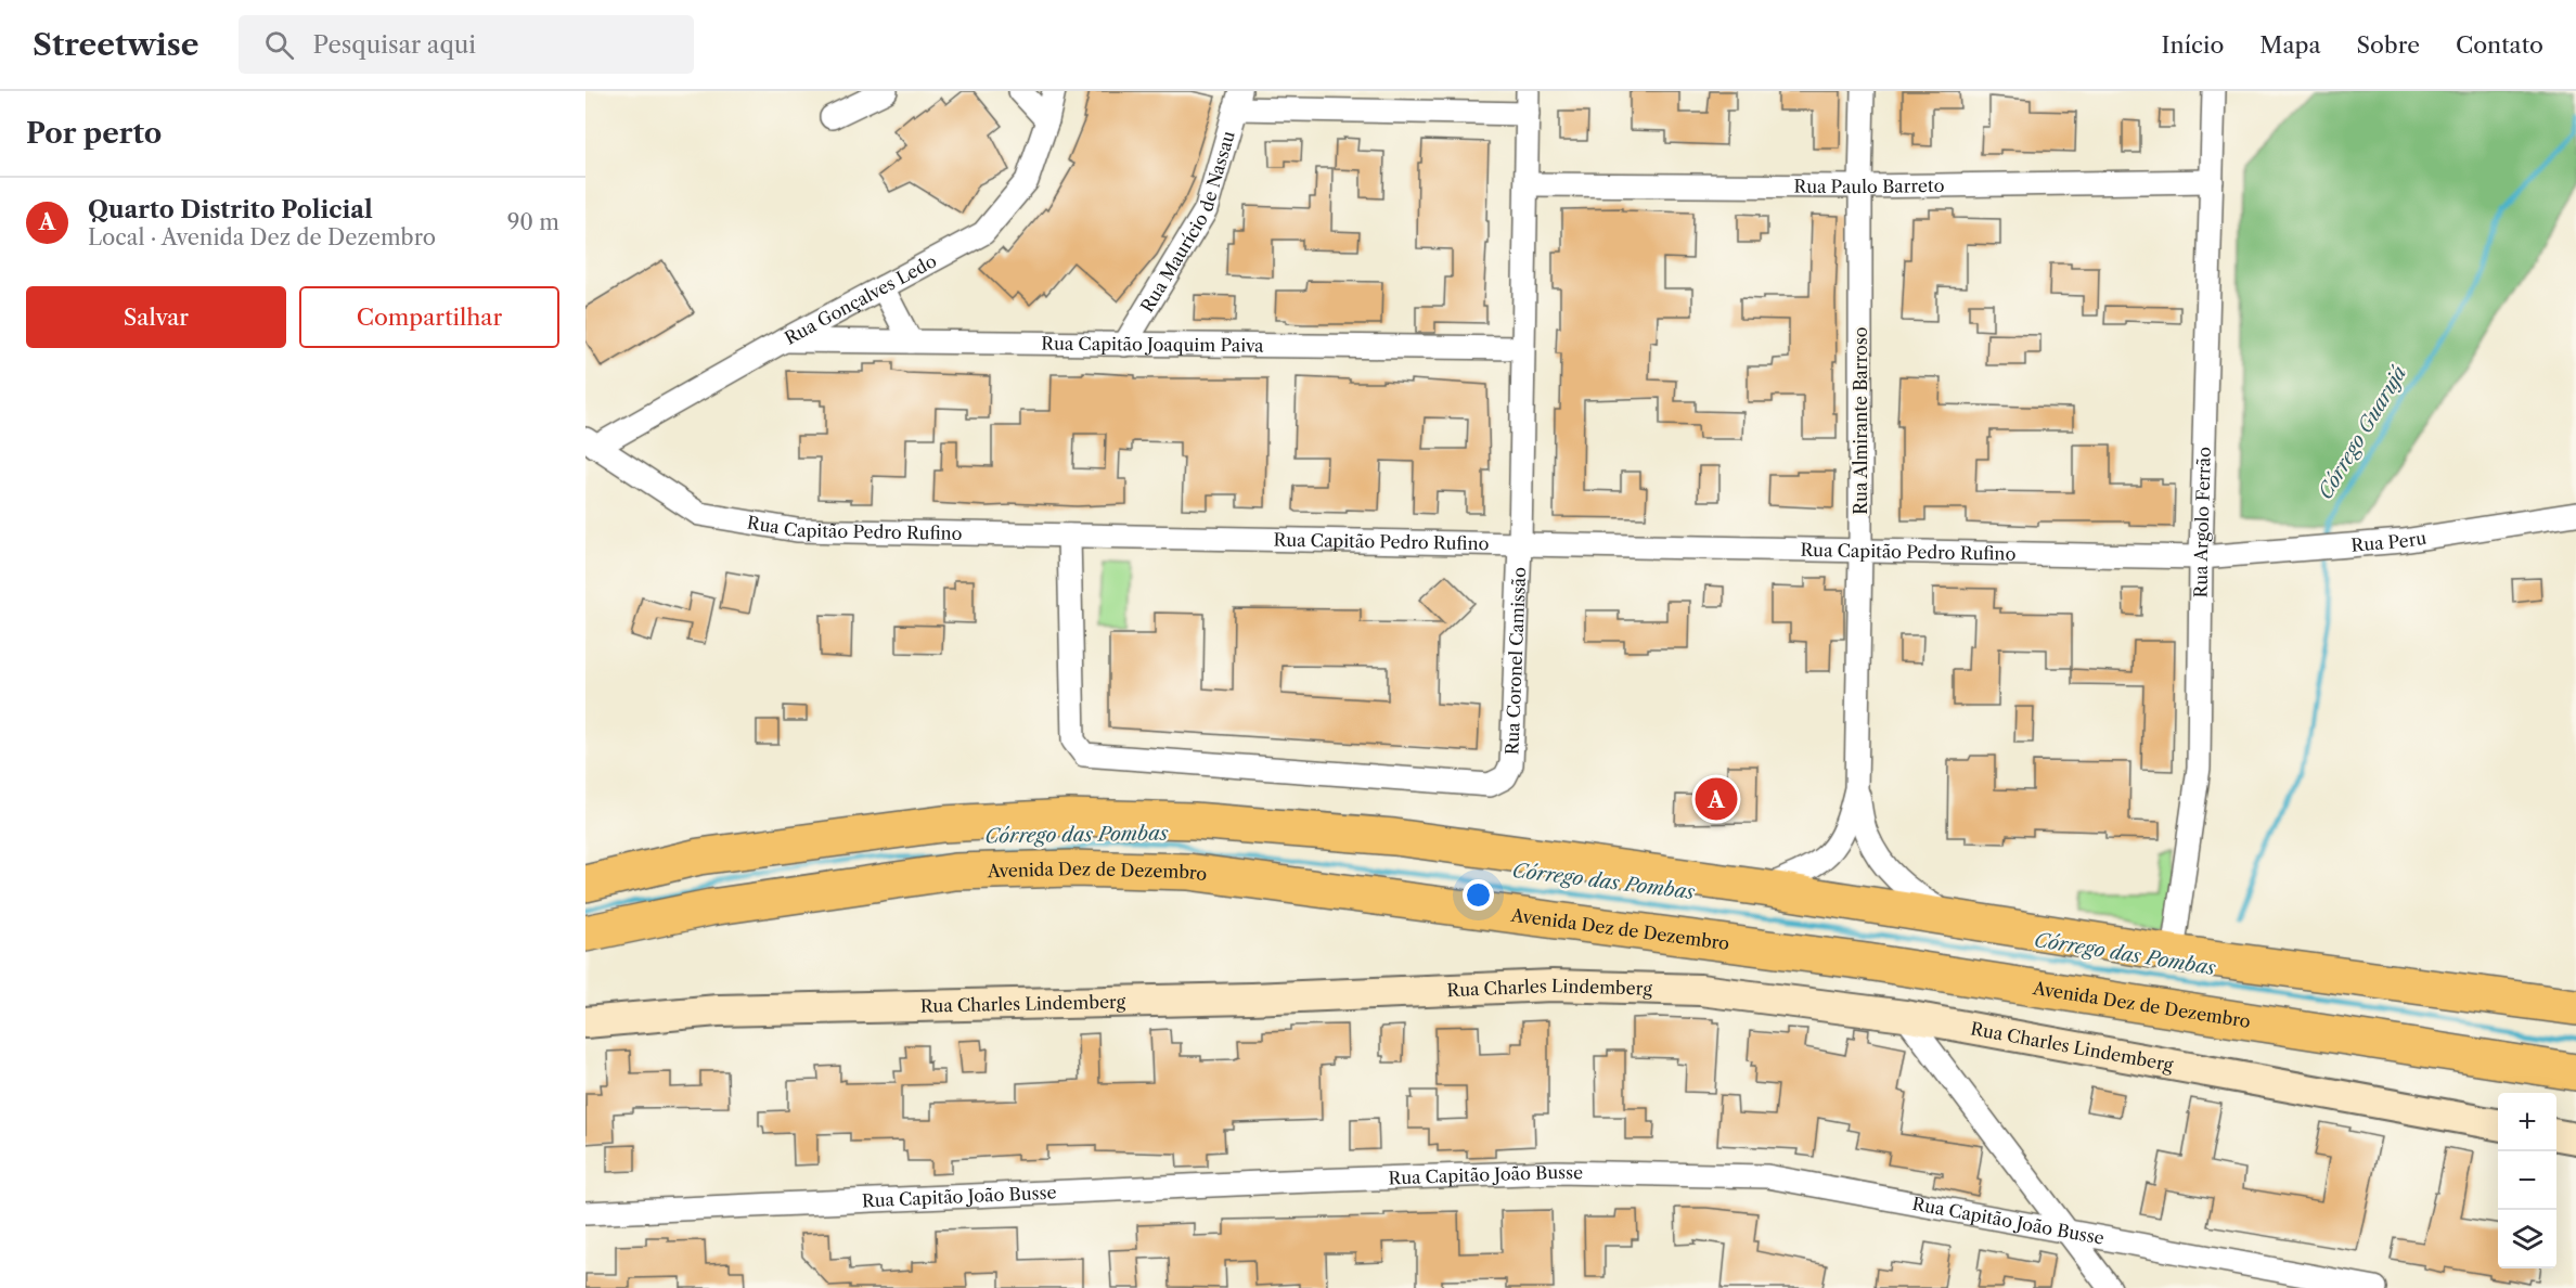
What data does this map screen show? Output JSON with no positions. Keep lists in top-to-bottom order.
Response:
{
  "streets": {
    "highway": ["Avenida Dez de Dezembro"],
    "street": [
      "Rua Paulo Barreto",
      "Rua Maurício de Nassau",
      "Rua Gonçalves Ledo",
      "Rua Capitão Joaquim Paiva",
      "Rua Almirante Barroso",
      "Rua Argolo Ferrão",
      "Rua Capitão Pedro Rufino",
      "Rua Peru",
      "Rua Coronel Camissão",
      "Rua Charles Lindemberg",
      "Rua Capitão João Busse"
    ]
  },
  "crossings": [
    ["Rua Paulo Barreto", "Rua Almirante Barroso"],
    ["Rua Paulo Barreto", "Rua Argolo Ferrão"],
    ["Rua Paulo Barreto", "Rua Coronel Camissão"],
    ["Rua Maurício de Nassau", "Rua Capitão Joaquim Paiva"],
    ["Rua Gonçalves Ledo", "Rua Capitão Joaquim Paiva"],
    ["Rua Gonçalves Ledo", "Rua Capitão Pedro Rufino"],
    ["Rua Capitão Joaquim Paiva", "Rua Coronel Camissão"],
    ["Rua Almirante Barroso", "Rua Capitão Pedro Rufino"],
    ["Rua Argolo Ferrão", "Rua Capitão Pedro Rufino"],
    ["Rua Argolo Ferrão", "Rua Peru"],
    ["Rua Capitão Pedro Rufino", "Rua Peru"],
    ["Rua Capitão Pedro Rufino", "Rua Coronel Camissão"]
  ],
  "water": ["Córrego Guarujá", "Córrego das Pombas"],
  "page": {
    "header": "Streetwise",
    "search": "Pesquisar aqui",
    "nav": [
      "Início",
      "Mapa",
      "Sobre",
      "Contato"
    ],
    "heading": "Por perto",
    "list": [
      {
        "mark": "A",
        "name": "Quarto Distrito Policial",
        "note": "Local · Avenida Dez de Dezembro",
        "value": "90 m"
      }
    ],
    "buttons": ["Salvar", "Compartilhar"],
    "pins": "A",
    "map_buttons": ["+", "−"]
  }
}
